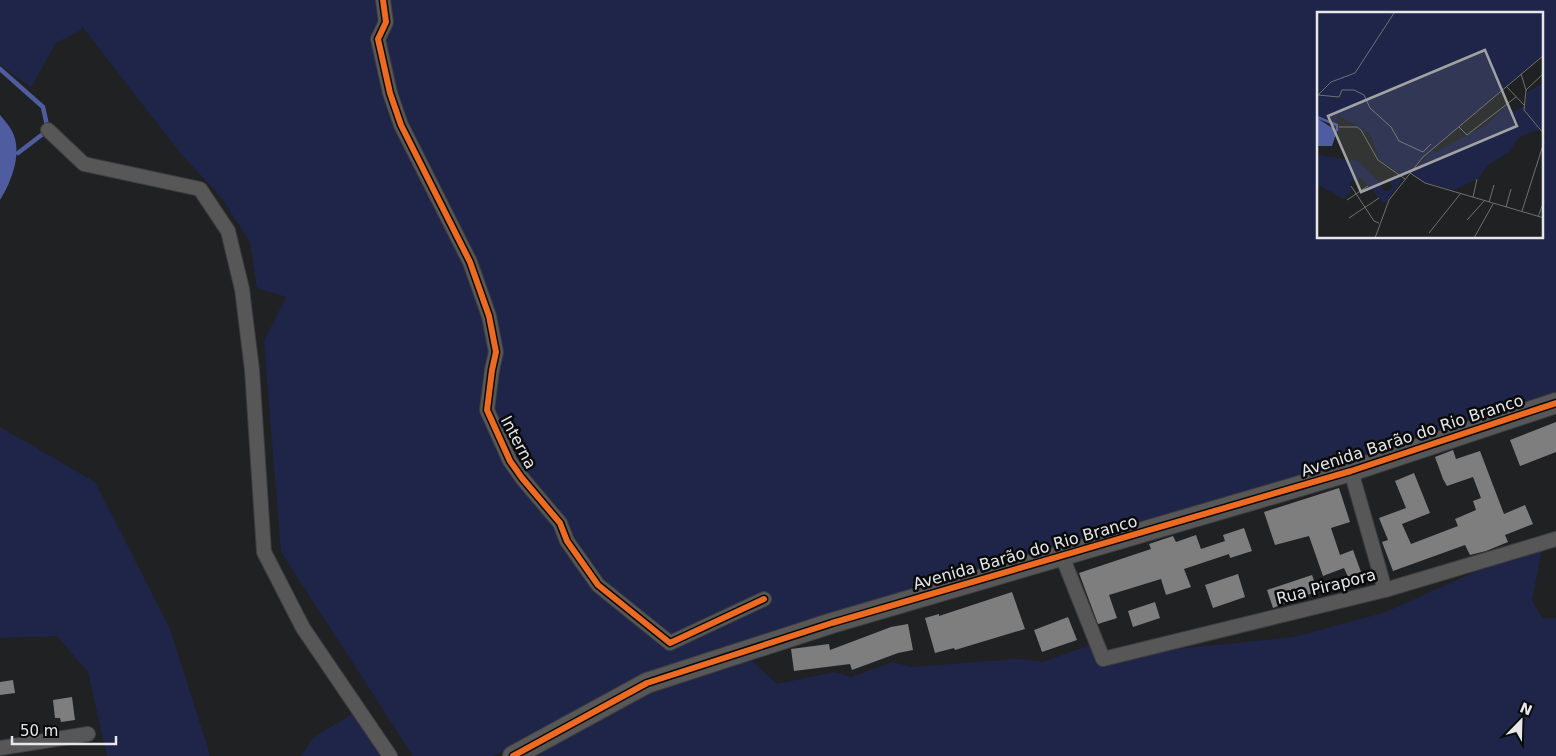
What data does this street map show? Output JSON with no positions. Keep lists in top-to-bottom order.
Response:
{
  "streets": {
    "street": ["Avenida Barão do Rio Branco", "Interna", "Rua Pirapora"]
  },
  "crossings": [
    ["Avenida Barão do Rio Branco", "Rua Pirapora"]
  ],
  "scale_bar": "50 m",
  "north": "top right"
}
